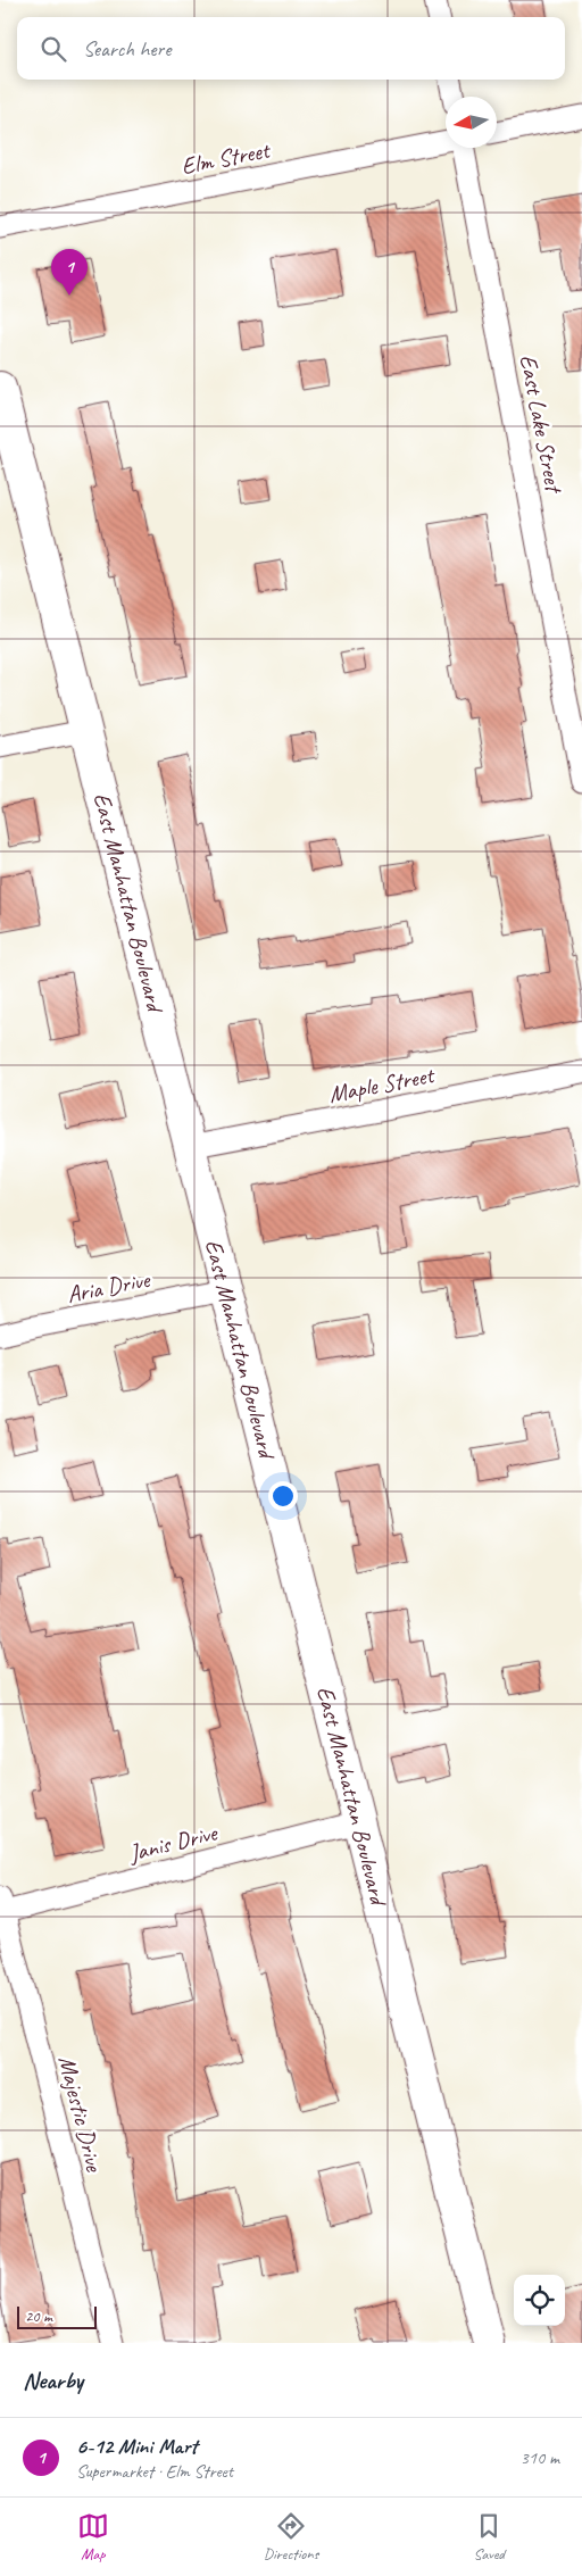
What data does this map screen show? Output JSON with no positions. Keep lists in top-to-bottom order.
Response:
{
  "streets": {
    "main road": ["East Manhattan Boulevard"],
    "street": [
      "Elm Street",
      "East Lake Street",
      "Maple Street",
      "Aria Drive",
      "Janis Drive",
      "Majestic Drive"
    ]
  },
  "crossings": [
    ["East Manhattan Boulevard", "Maple Street"],
    ["East Manhattan Boulevard", "Aria Drive"],
    ["East Manhattan Boulevard", "Janis Drive"],
    ["Janis Drive", "Majestic Drive"]
  ],
  "scale_bar": "20 m",
  "north": "left",
  "page": {
    "search": "Search here",
    "pins": "1",
    "scale": "20 m",
    "heading": "Nearby",
    "list": [
      {
        "mark": "1",
        "name": "6-12 Mini Mart",
        "note": "Supermarket · Elm Street",
        "value": "310 m"
      }
    ],
    "nav": ["Map", "Directions", "Saved"]
  }
}
